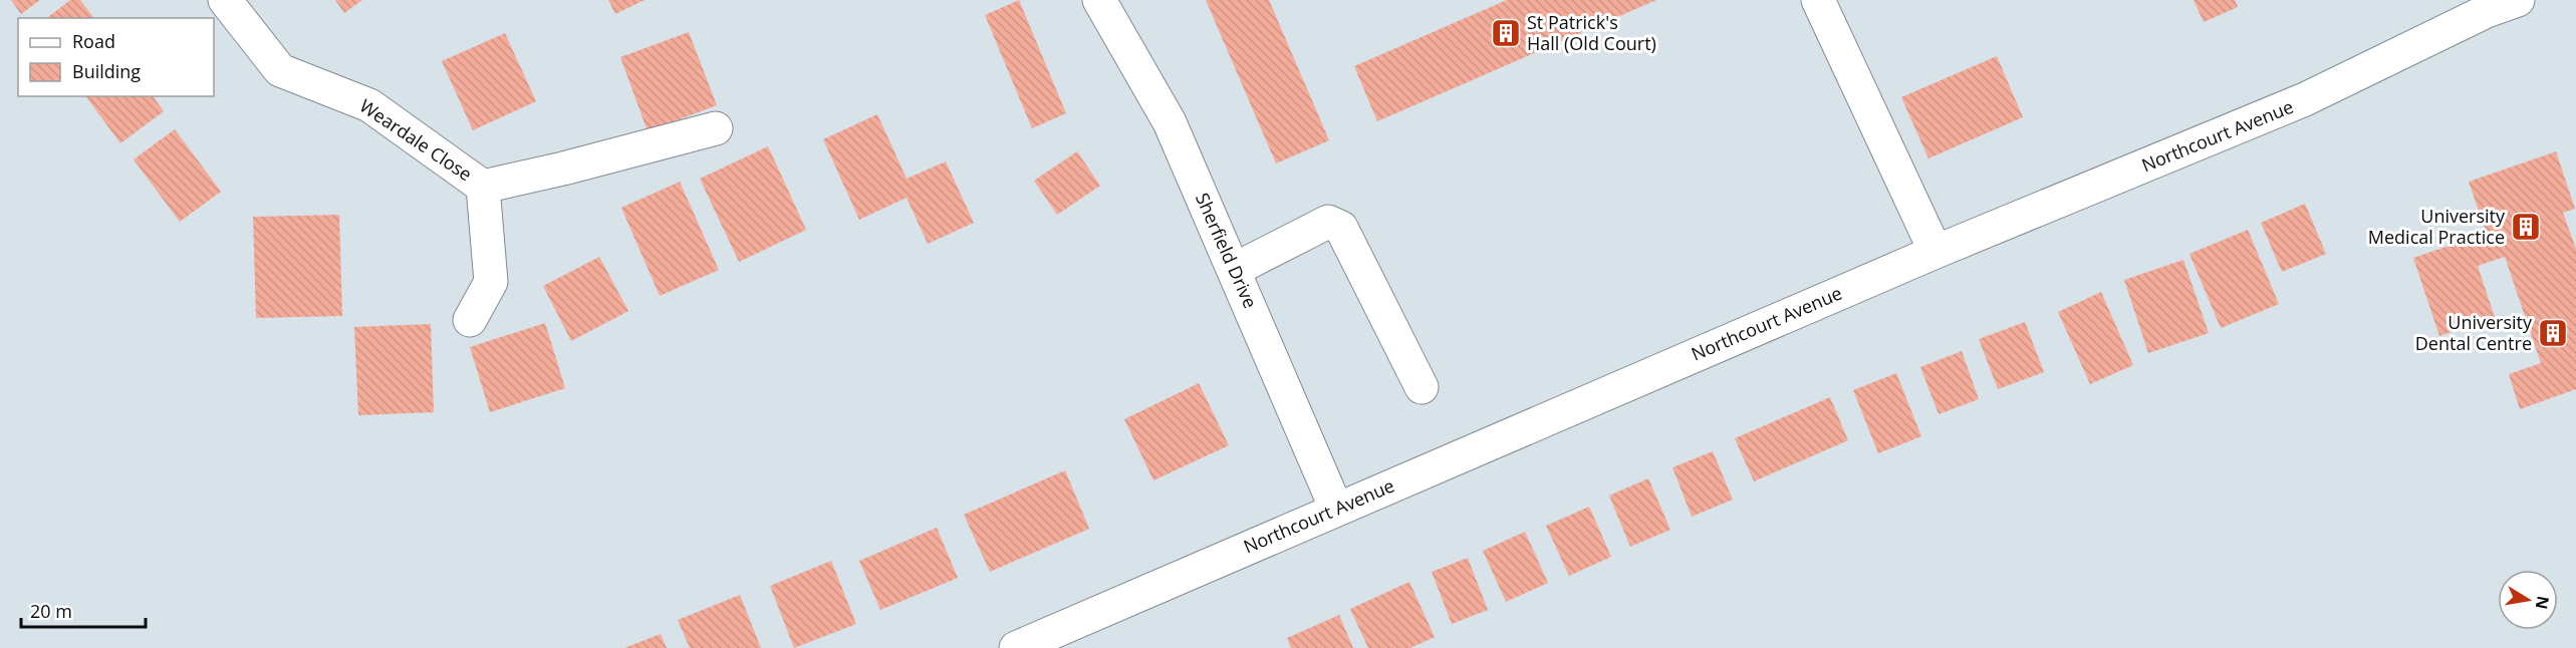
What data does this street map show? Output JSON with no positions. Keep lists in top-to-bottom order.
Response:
{
  "streets": {
    "street": ["Northcourt Avenue", "Weardale Close", "Sherfield Drive"]
  },
  "crossings": [
    ["Northcourt Avenue", "Sherfield Drive"]
  ],
  "places": {
    "building": ["St Patrick's Hall (Old Court)", "University Medical Practice", "University Dental Centre"]
  },
  "legend": ["Road", "Building"],
  "scale_bar": "20 m",
  "north": "right"
}
